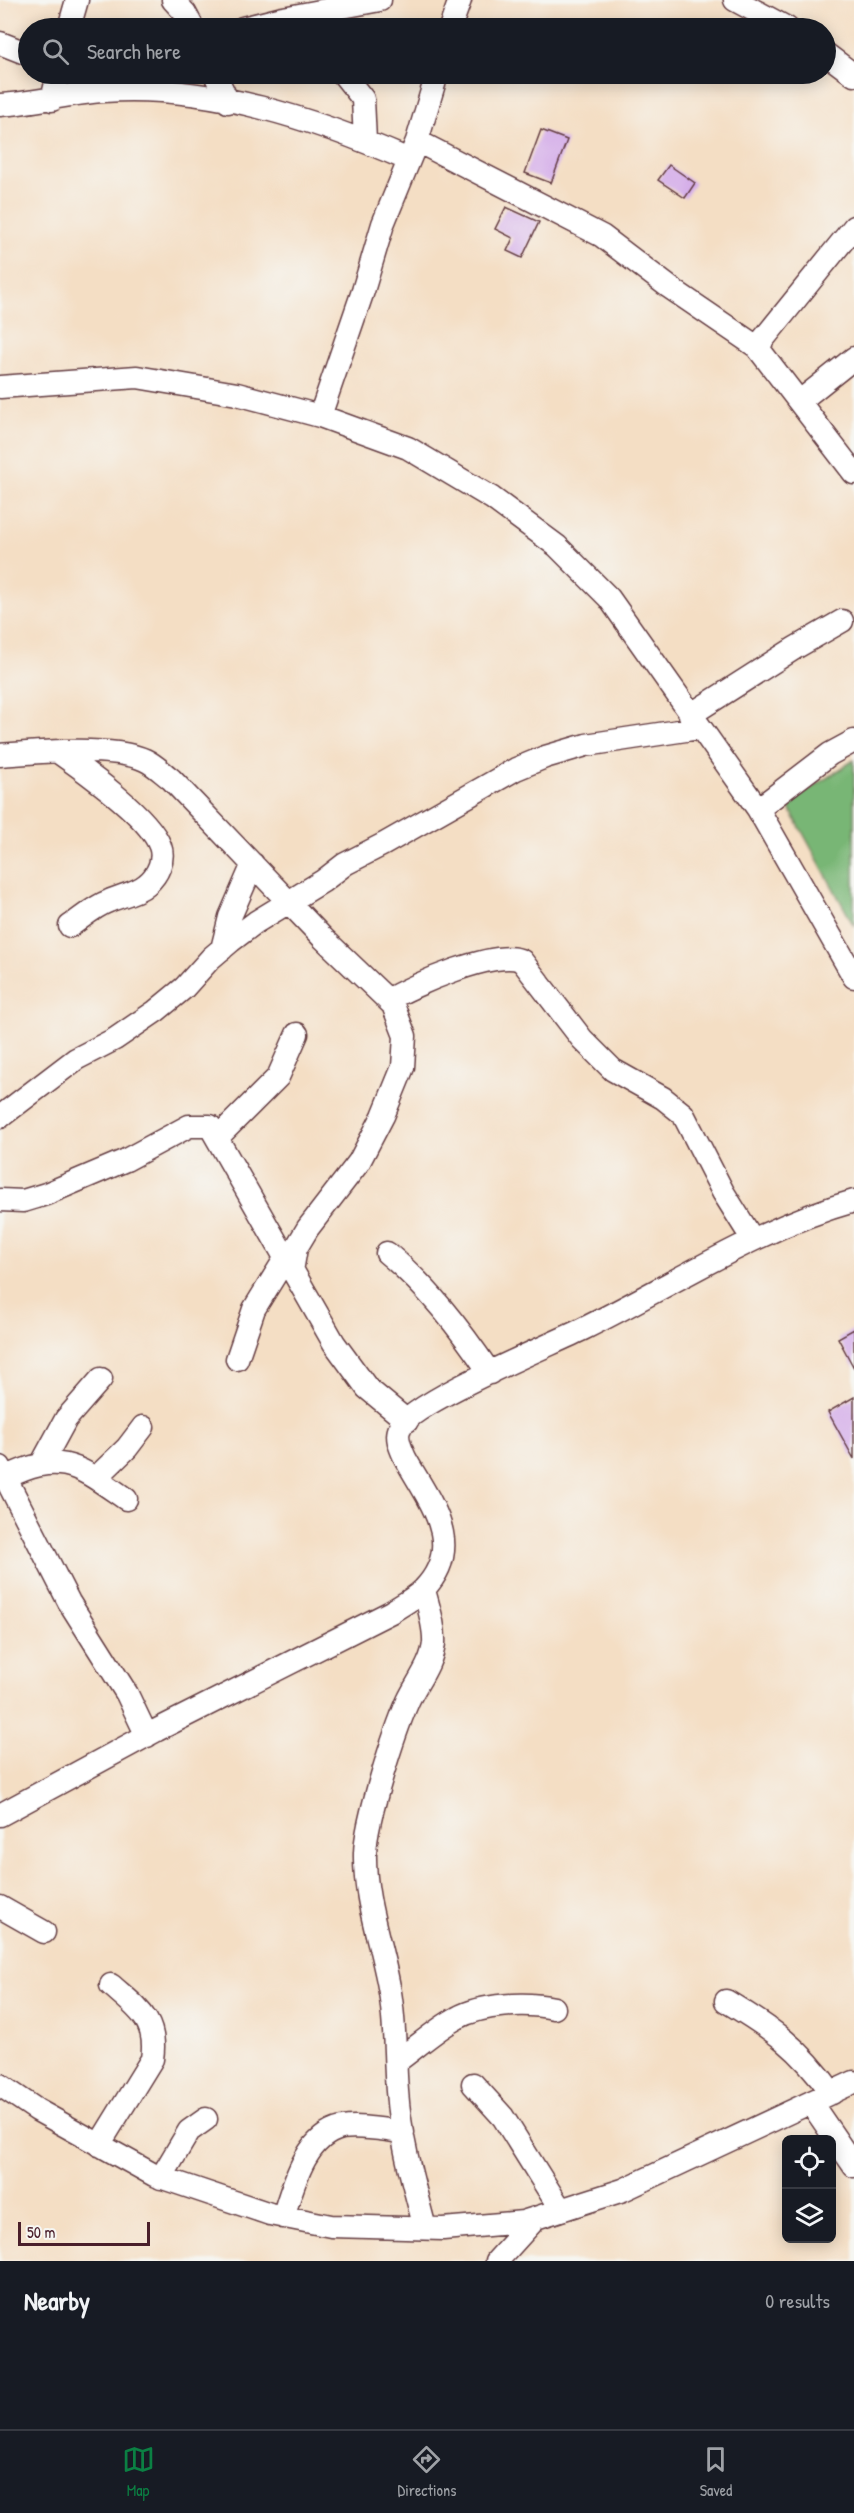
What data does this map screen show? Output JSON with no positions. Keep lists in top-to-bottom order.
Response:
{
  "scale_bar": "50 m",
  "page": {
    "search": "Search here",
    "scale": "50 m",
    "heading": ["Nearby", "0 results"],
    "nav": ["Map", "Directions", "Saved"]
  }
}
